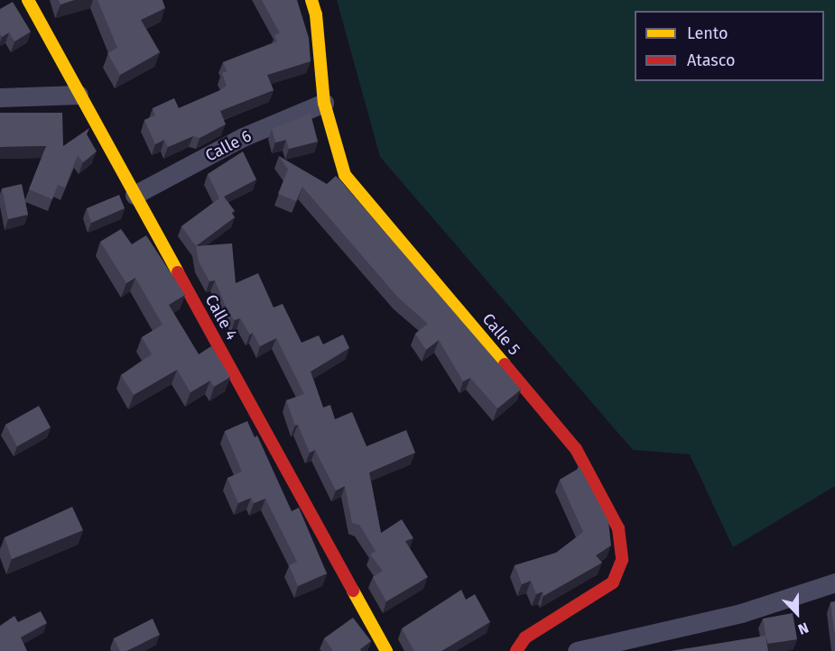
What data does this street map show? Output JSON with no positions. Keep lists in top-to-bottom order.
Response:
{
  "streets": {
    "street": ["Calle 6", "Calle 4", "Calle 5"]
  },
  "crossings": [
    ["Calle 6", "Calle 4"],
    ["Calle 6", "Calle 5"]
  ],
  "legend": ["Lento", "Atasco"],
  "north": "bottom"
}
